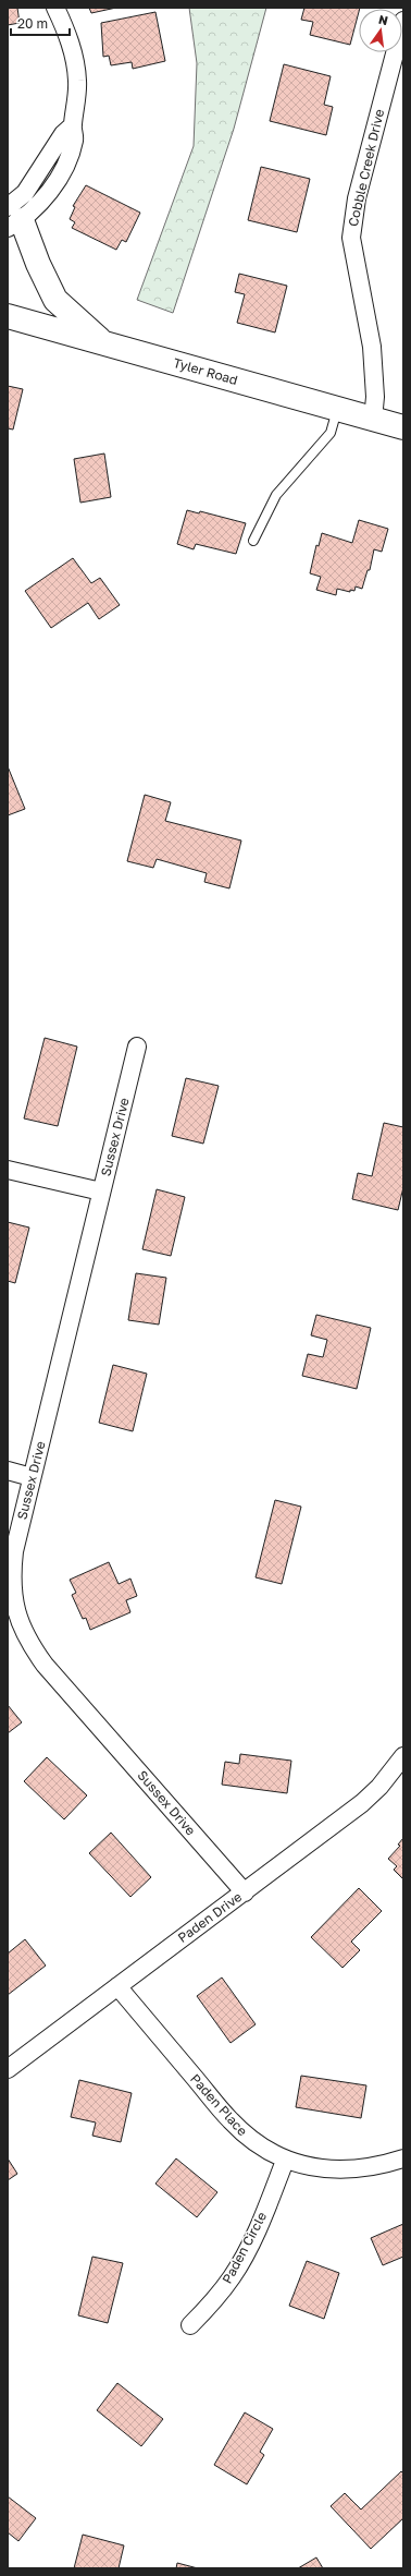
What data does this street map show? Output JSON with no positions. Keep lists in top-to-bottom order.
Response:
{
  "streets": {
    "street": [
      "Cobble Creek Drive",
      "Tyler Road",
      "Sussex Drive",
      "Paden Drive",
      "Paden Place",
      "Paden Circle"
    ]
  },
  "crossings": [
    ["Cobble Creek Drive", "Tyler Road"],
    ["Sussex Drive", "Paden Drive"],
    ["Paden Drive", "Paden Place"],
    ["Paden Place", "Paden Circle"]
  ],
  "scale_bar": "20 m",
  "north": "top"
}
